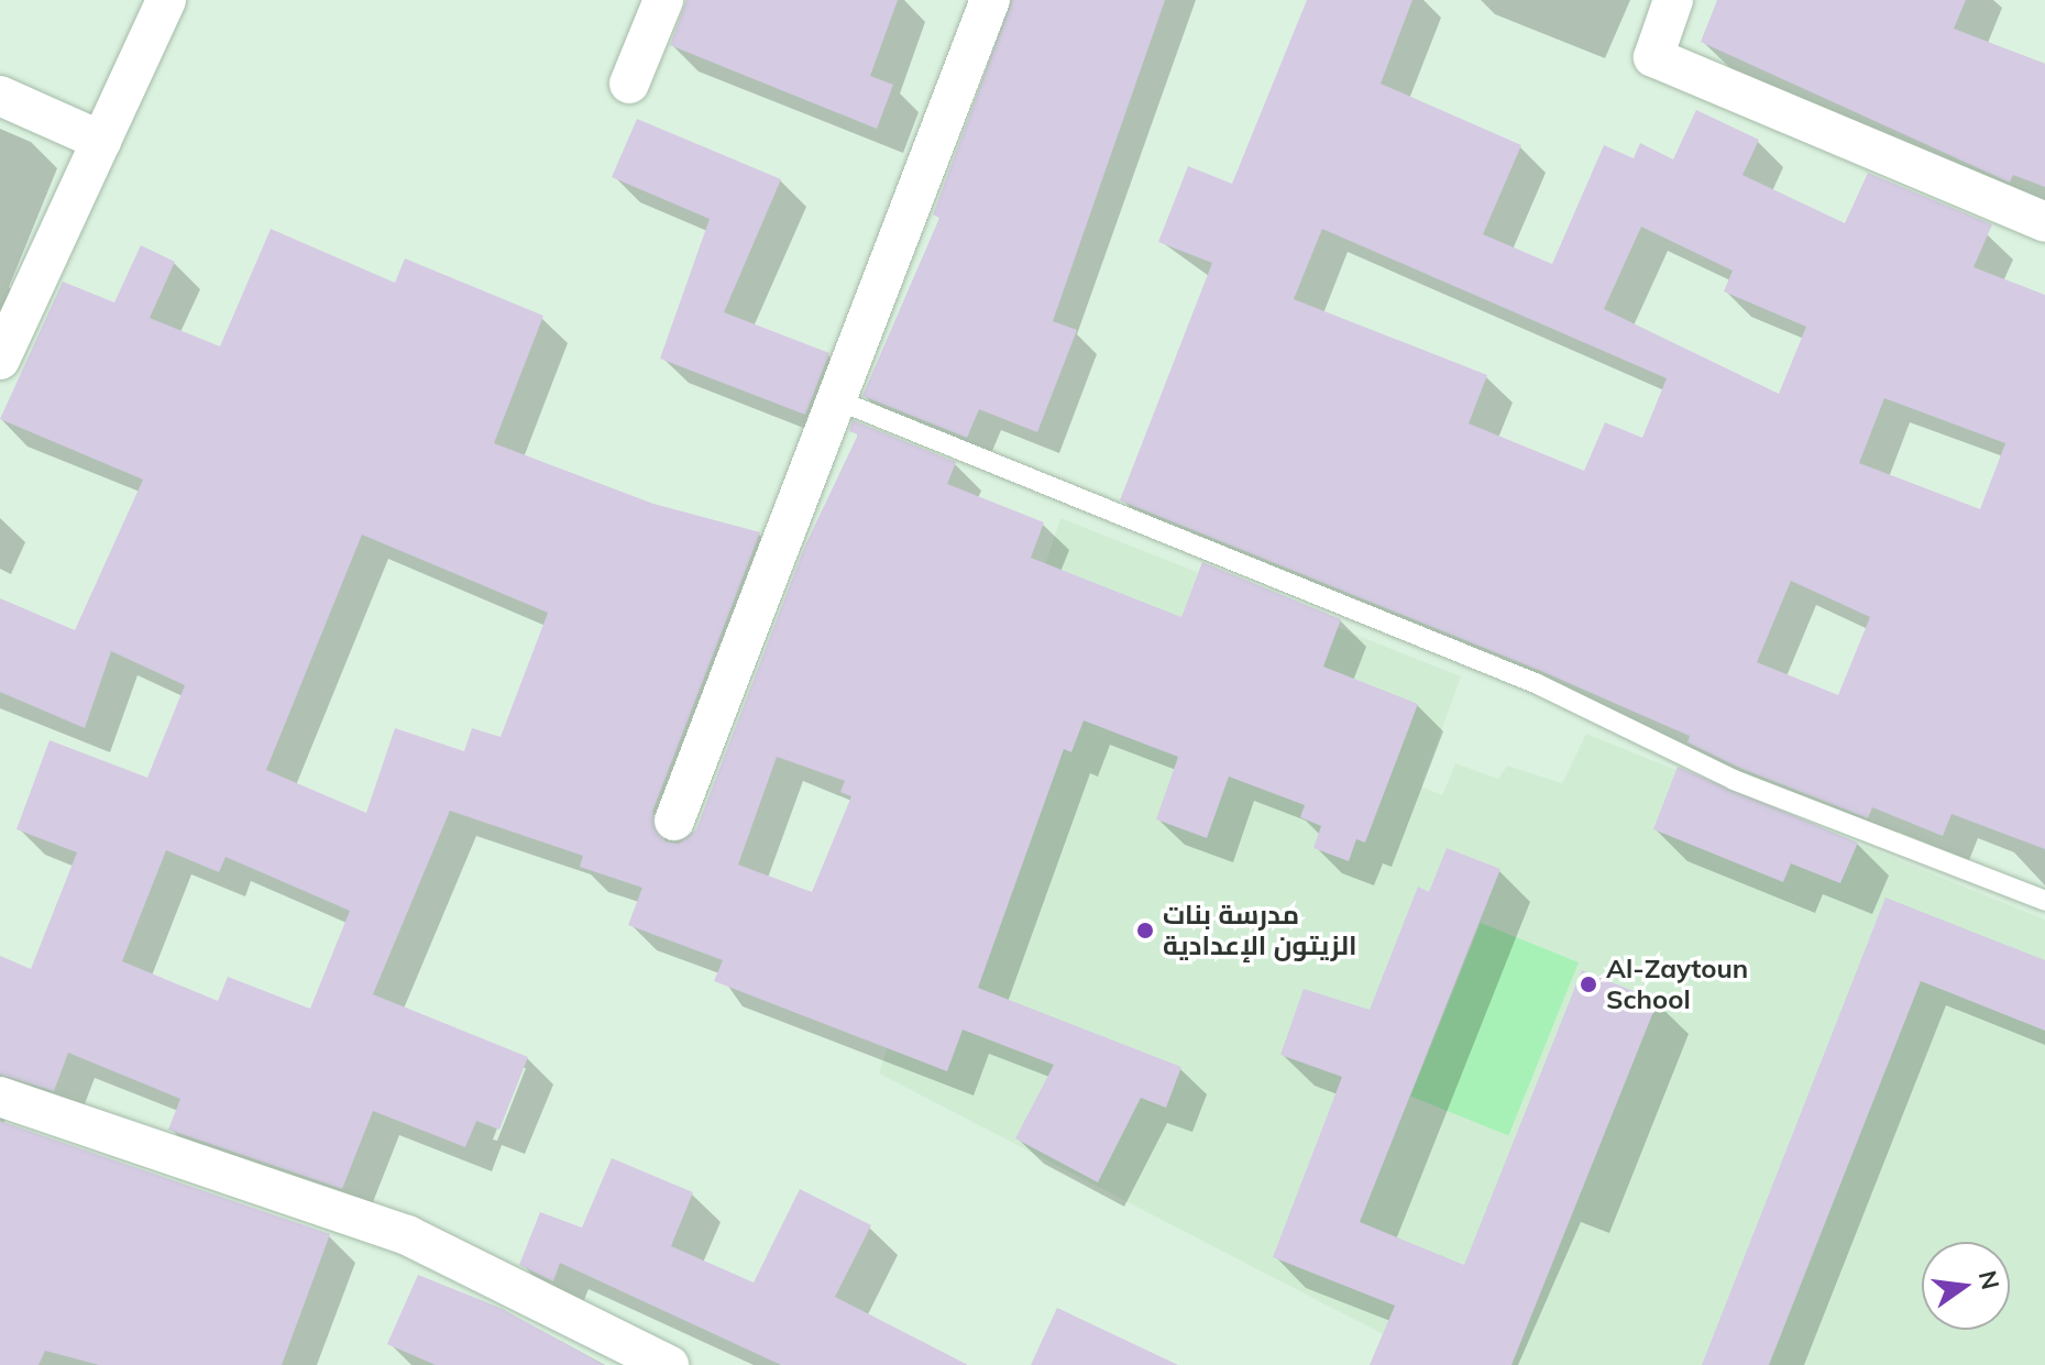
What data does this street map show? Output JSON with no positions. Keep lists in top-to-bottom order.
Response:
{
  "places": ["مدرسة بنات الزيتون الإعدادية", "Al-Zaytoun School"],
  "north": "right"
}
